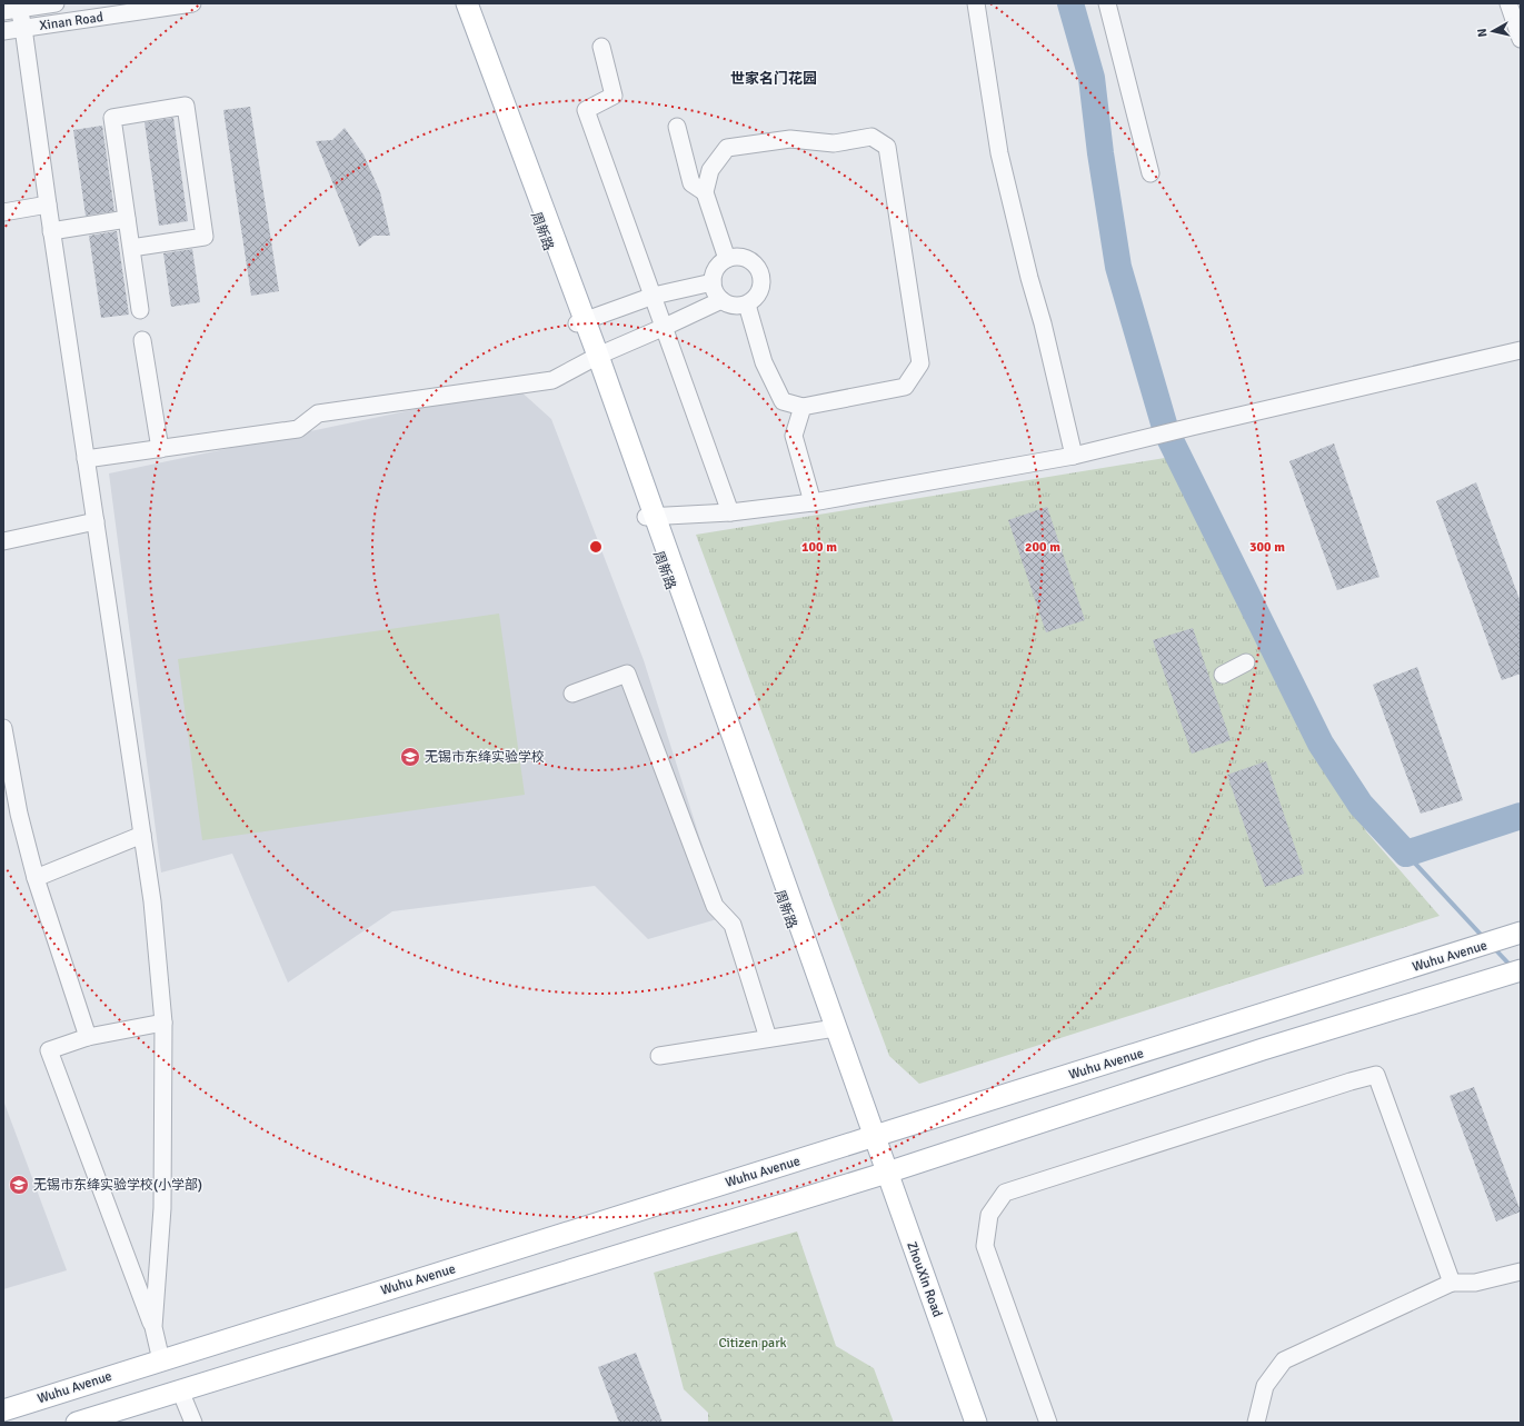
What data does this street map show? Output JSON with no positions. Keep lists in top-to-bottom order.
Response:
{
  "streets": {
    "main road": ["周新路", "Wuhu Avenue", "ZhouXin Road"],
    "street": ["Xinan Road"]
  },
  "crossings": [
    ["周新路", "Wuhu Avenue"],
    ["周新路", "ZhouXin Road"],
    ["Wuhu Avenue", "ZhouXin Road"]
  ],
  "districts": ["世家名门花园"],
  "parks": ["Citizen park"],
  "places": {
    "school or university": ["无锡市东绛实验学校", "无锡市东绛实验学校(小学部)"]
  },
  "north": "left",
  "rings": ["100 m", "200 m", "300 m"]
}
